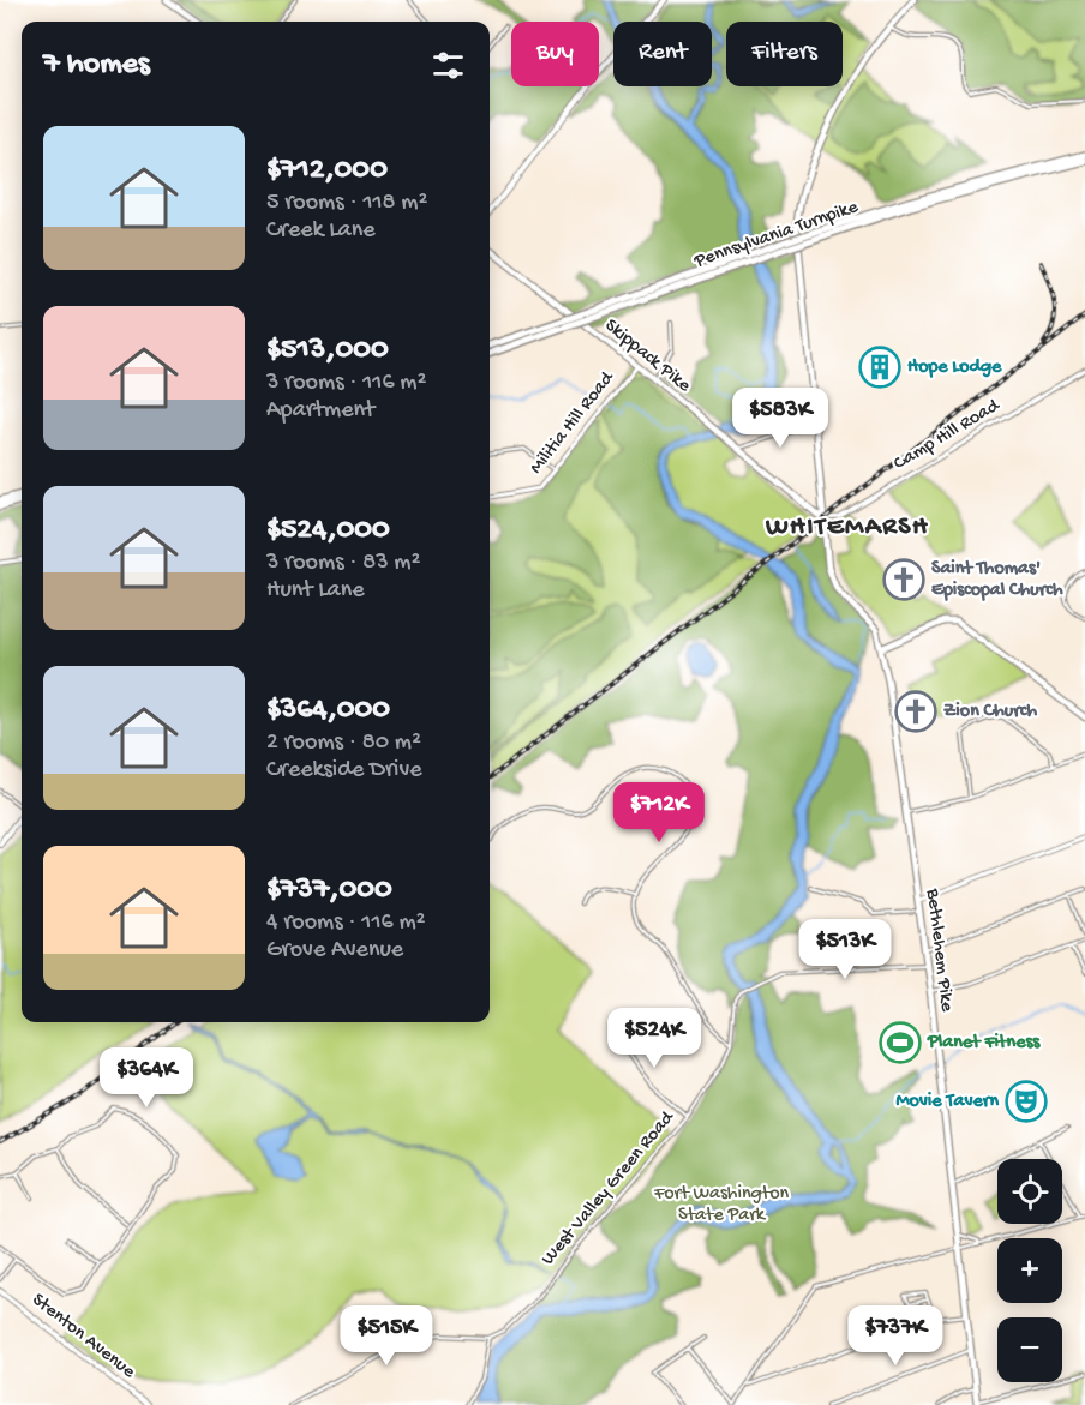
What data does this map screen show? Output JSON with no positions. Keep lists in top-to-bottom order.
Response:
{
  "streets": {
    "highway": ["Pennsylvania Turnpike"],
    "main road": ["Skippack Pike", "Bethlehem Pike", "Stenton Avenue"],
    "street": ["Militia Hill Road", "Camp Hill Road", "West Valley Green Road"]
  },
  "crossings": [
    ["Skippack Pike", "Militia Hill Road"],
    ["Skippack Pike", "Camp Hill Road"],
    ["Skippack Pike", "Bethlehem Pike"],
    ["Camp Hill Road", "Bethlehem Pike"],
    ["Bethlehem Pike", "West Valley Green Road"]
  ],
  "districts": ["WHITEMARSH"],
  "parks": ["Fort Washington State Park"],
  "places": {
    "building": ["Hope Lodge"],
    "church": ["Saint Thomas' Episcopal Church", "Zion Church"],
    "sports": ["Planet Fitness"],
    "theatre": ["Movie Tavern"]
  },
  "page": {
    "chip": ["Buy", "Rent", "Filters"],
    "heading": "7 homes",
    "list": [
      {
        "name": "$712,000",
        "note": "5 rooms · 118 m² · Creek Lane"
      },
      {
        "name": "$513,000",
        "note": "3 rooms · 116 m² · Apartment"
      },
      {
        "name": "$524,000",
        "note": "3 rooms · 83 m² · Hunt Lane"
      },
      {
        "name": "$364,000",
        "note": "2 rooms · 80 m² · Creekside Drive"
      },
      {
        "name": "$737,000",
        "note": "4 rooms · 116 m² · Grove Avenue"
      }
    ],
    "price": [
      "$583K",
      "$712K",
      "$513K",
      "$524K",
      "$364K",
      "$515K",
      "$737K"
    ],
    "map_buttons": ["+", "−"]
  }
}
